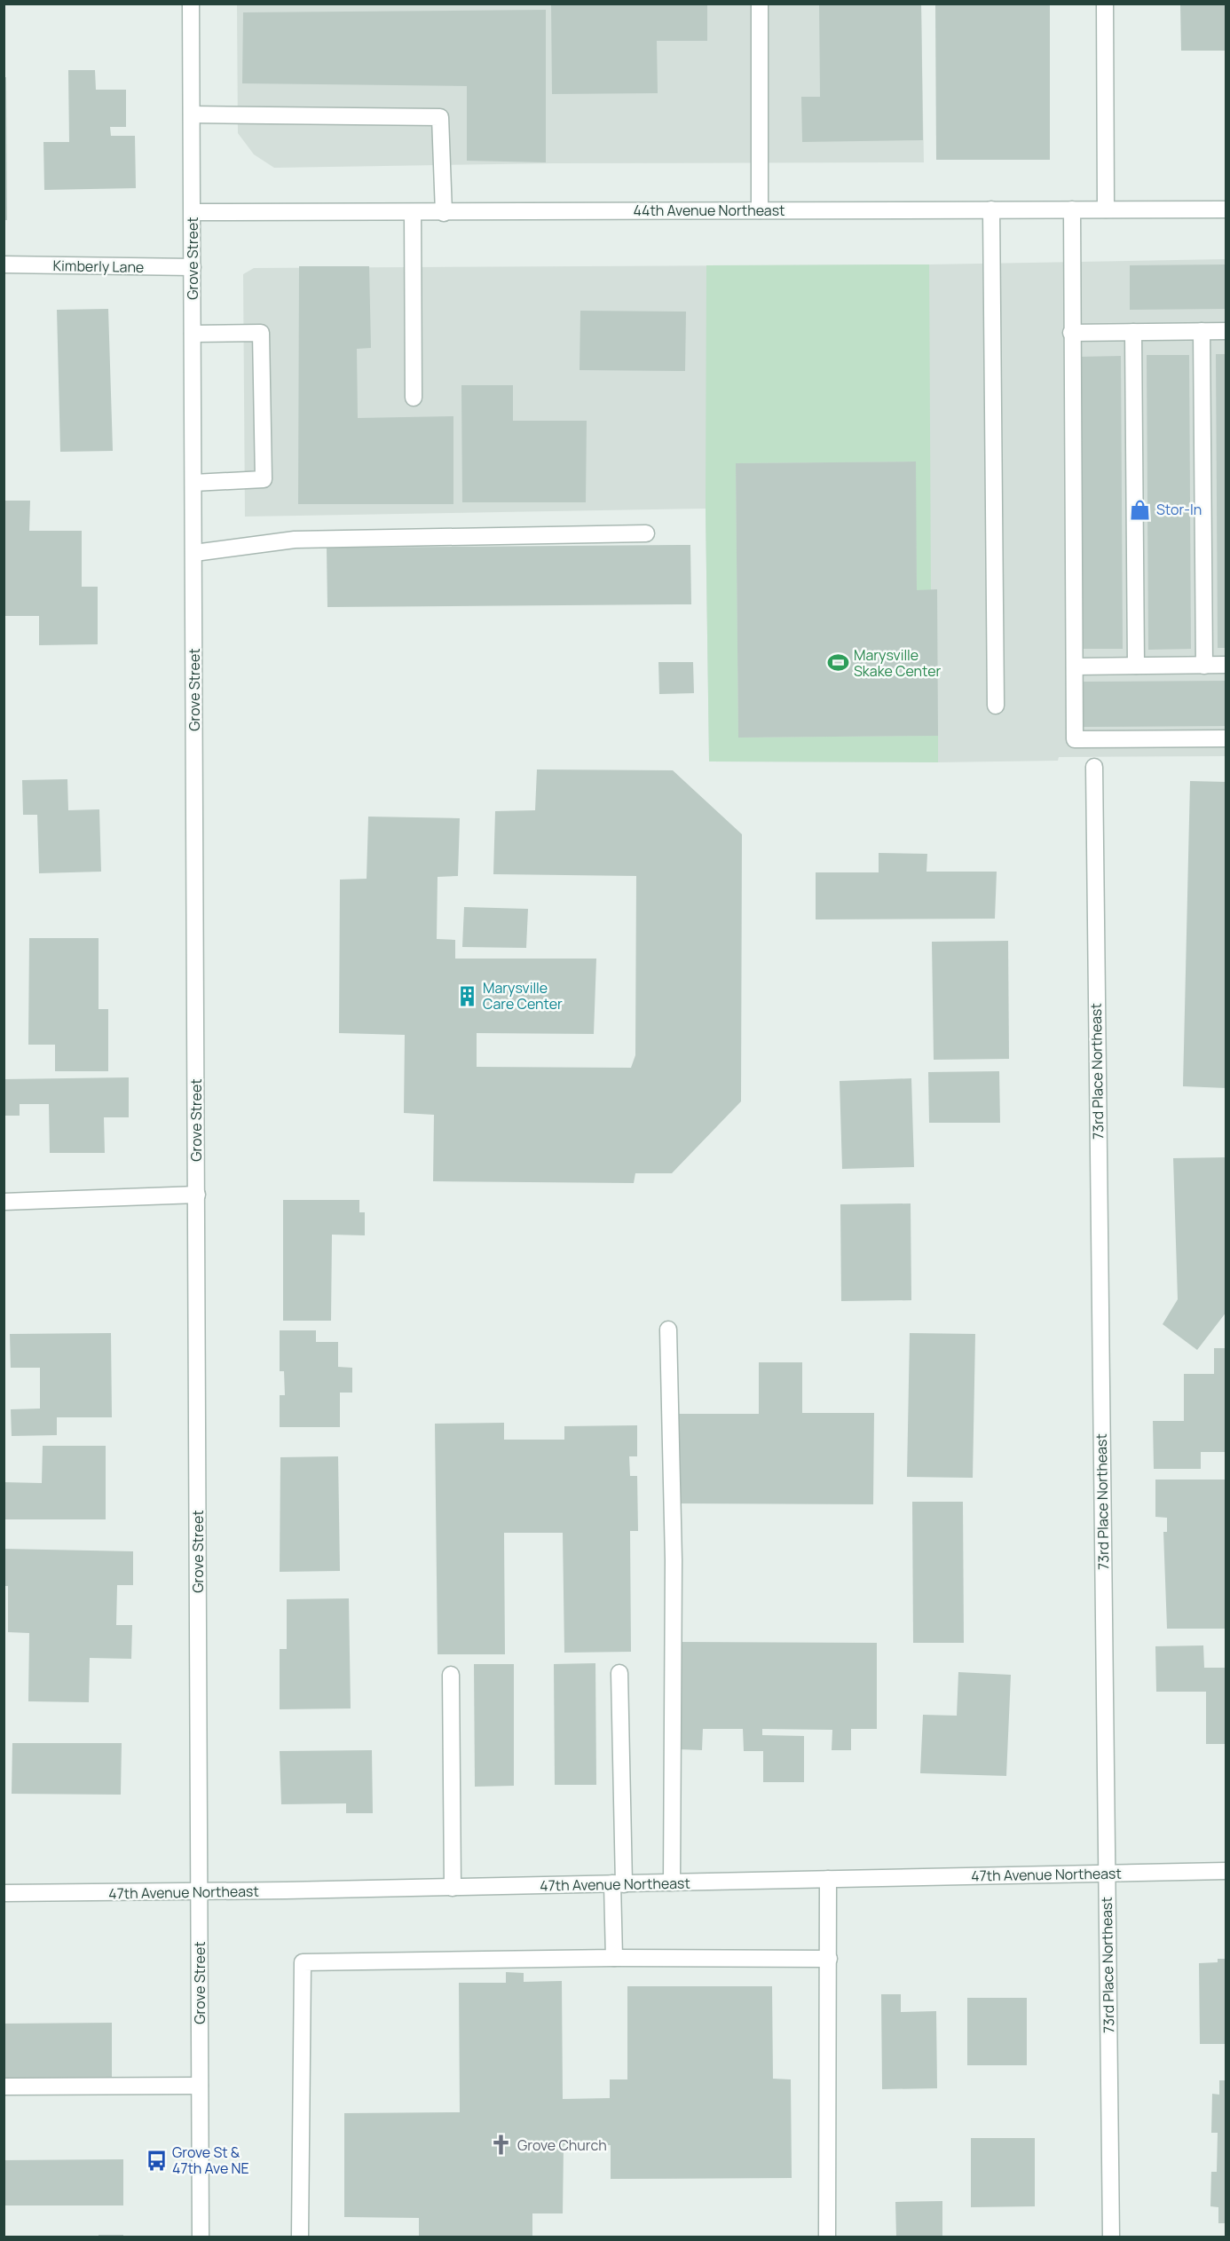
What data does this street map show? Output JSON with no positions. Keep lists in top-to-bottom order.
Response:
{
  "streets": {
    "street": [
      "44th Avenue Northeast",
      "Grove Street",
      "Kimberly Lane",
      "73rd Place Northeast",
      "47th Avenue Northeast"
    ]
  },
  "crossings": [
    ["44th Avenue Northeast", "Grove Street"],
    ["Grove Street", "Kimberly Lane"],
    ["Grove Street", "47th Avenue Northeast"],
    ["73rd Place Northeast", "47th Avenue Northeast"]
  ],
  "places": {
    "shop": ["Stor-In"],
    "sports": ["Marysville Skake Center"],
    "building": ["Marysville Care Center"],
    "church": ["Grove Church"],
    "bus stop": ["Grove St & 47th Ave NE"]
  }
}
